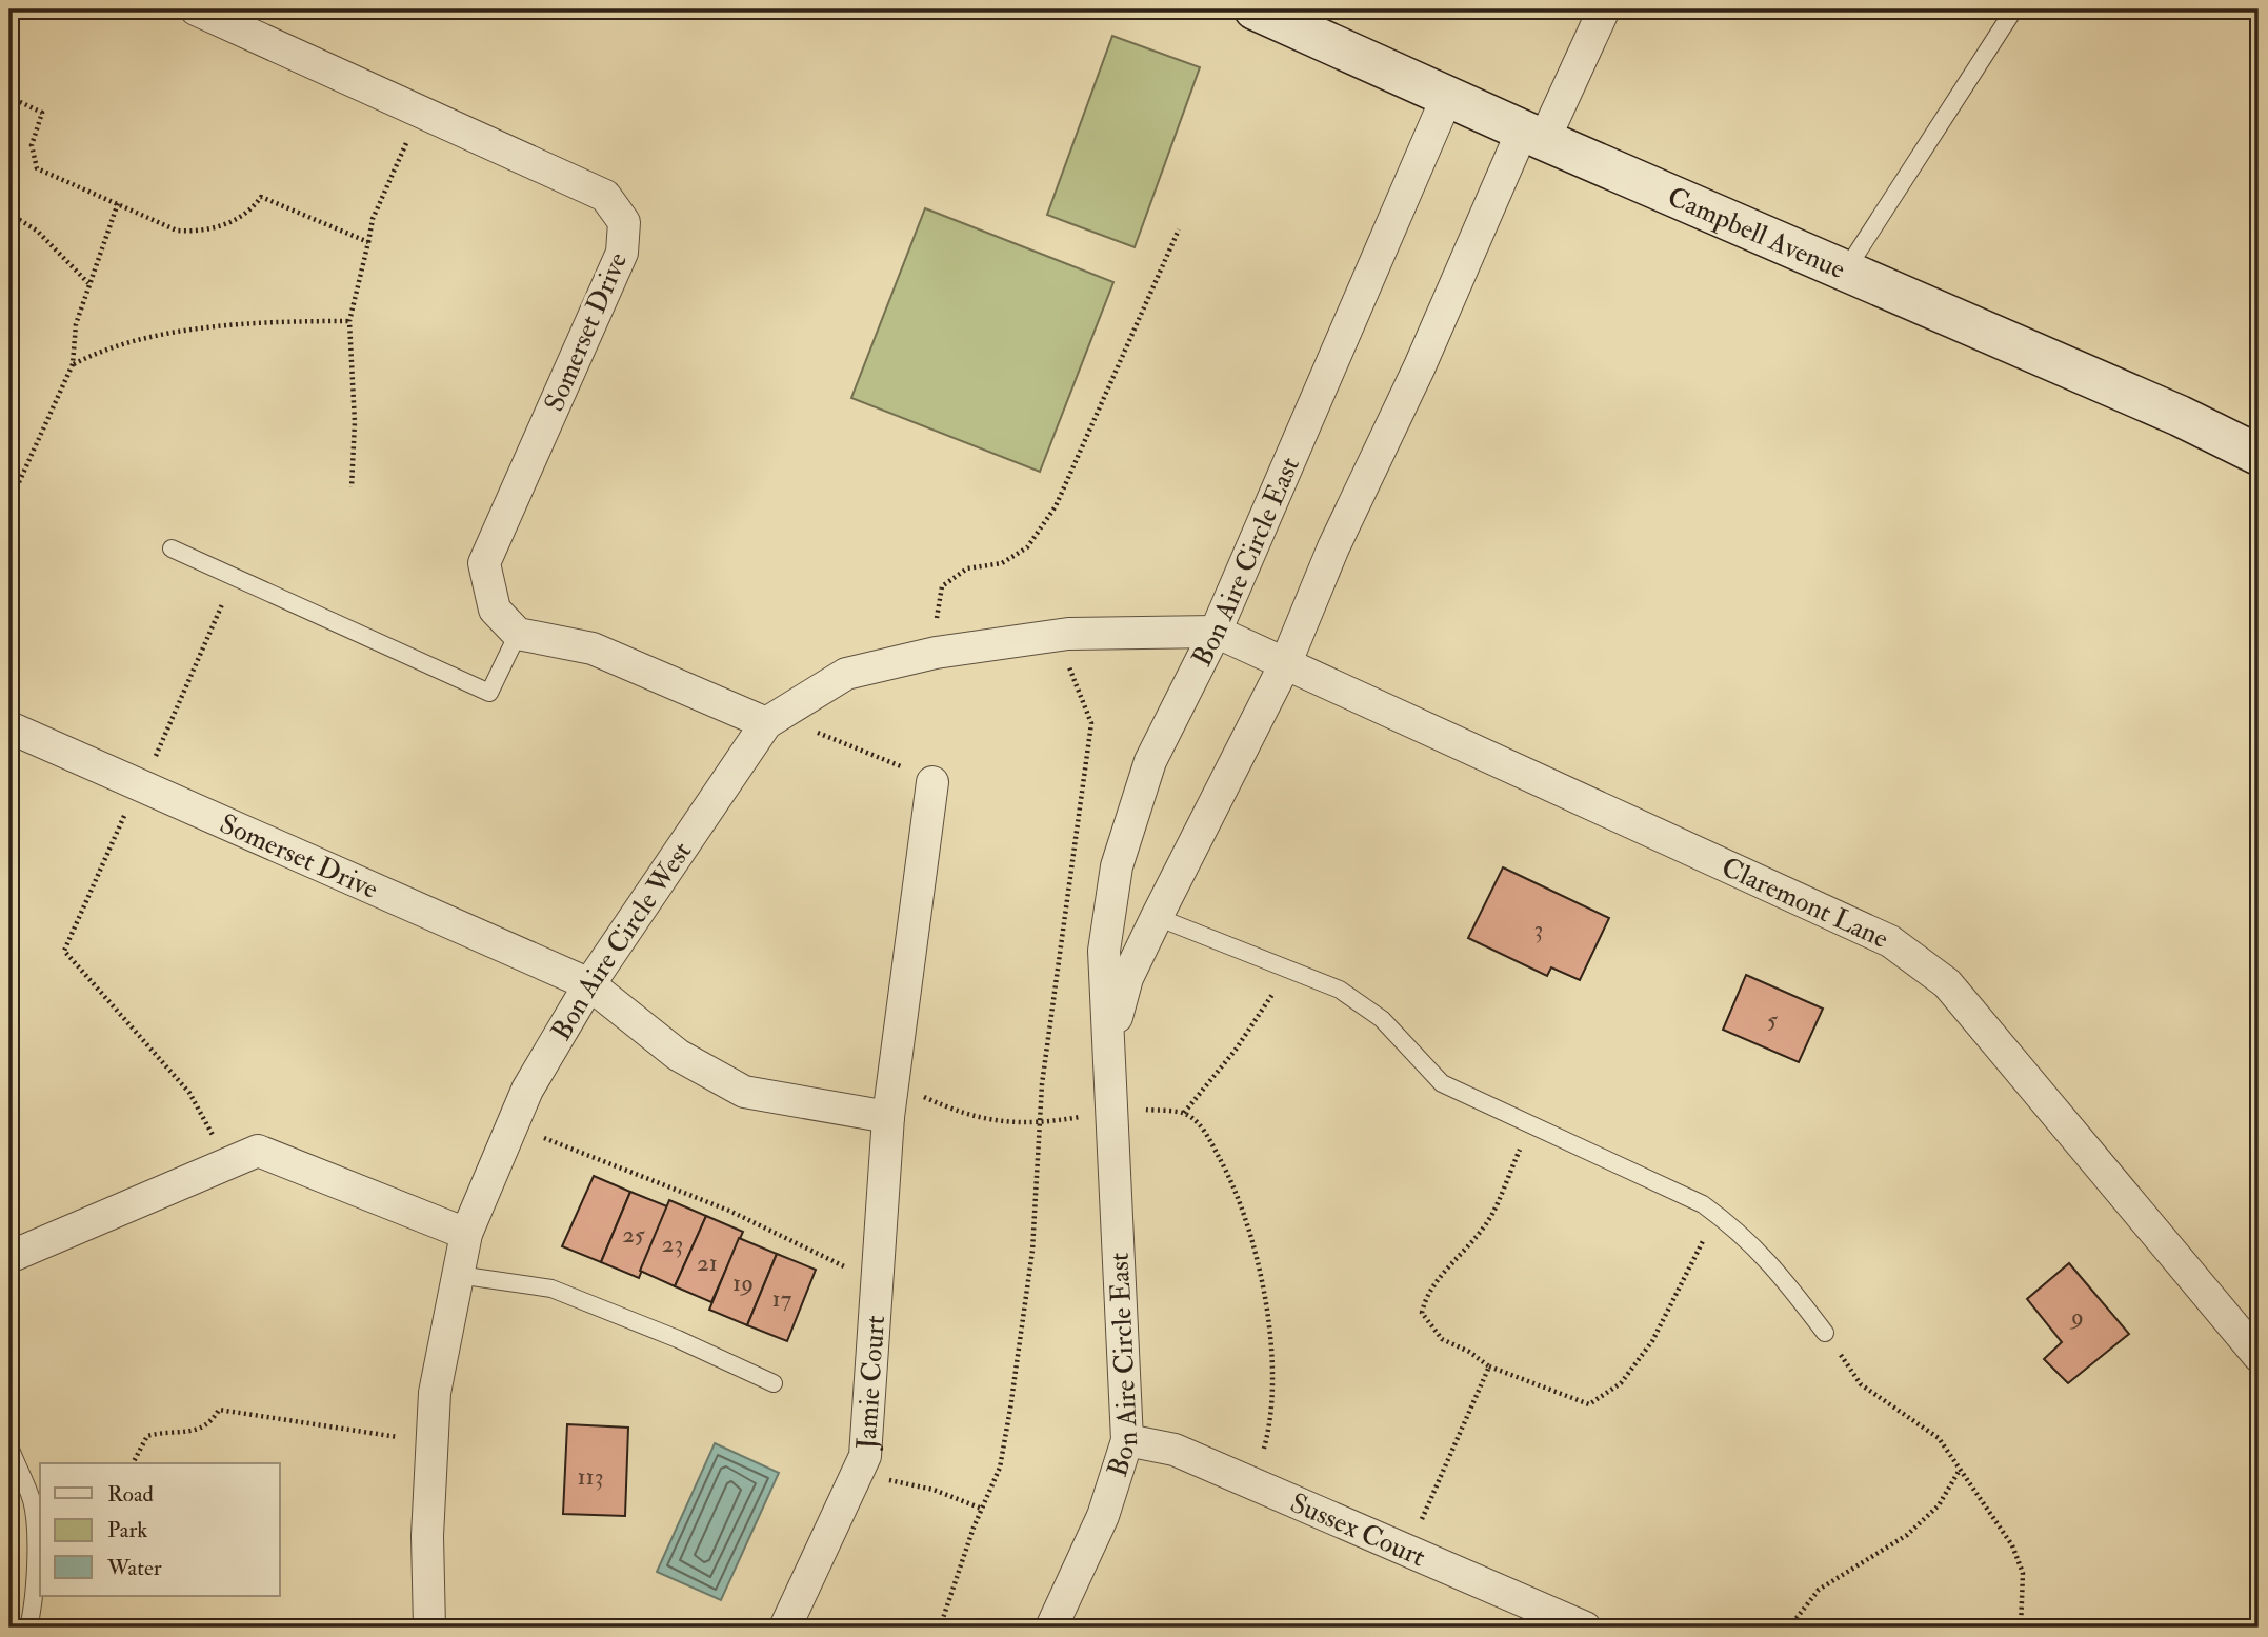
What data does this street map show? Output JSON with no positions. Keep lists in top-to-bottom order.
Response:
{
  "streets": {
    "street": [
      "Campbell Avenue",
      "Somerset Drive",
      "Bon Aire Circle East",
      "Claremont Lane",
      "Bon Aire Circle West",
      "Jamie Court",
      "Sussex Court"
    ]
  },
  "crossings": [
    ["Campbell Avenue", "Bon Aire Circle East"],
    ["Somerset Drive", "Bon Aire Circle West"],
    ["Bon Aire Circle East", "Claremont Lane"],
    ["Bon Aire Circle East", "Bon Aire Circle West"],
    ["Bon Aire Circle East", "Sussex Court"],
    ["Claremont Lane", "Bon Aire Circle West"]
  ],
  "house_numbers": [
    "3",
    "5",
    "25",
    "23",
    "21",
    "19",
    "17",
    "9",
    "113"
  ],
  "legend": ["Road", "Park", "Water"]
}
